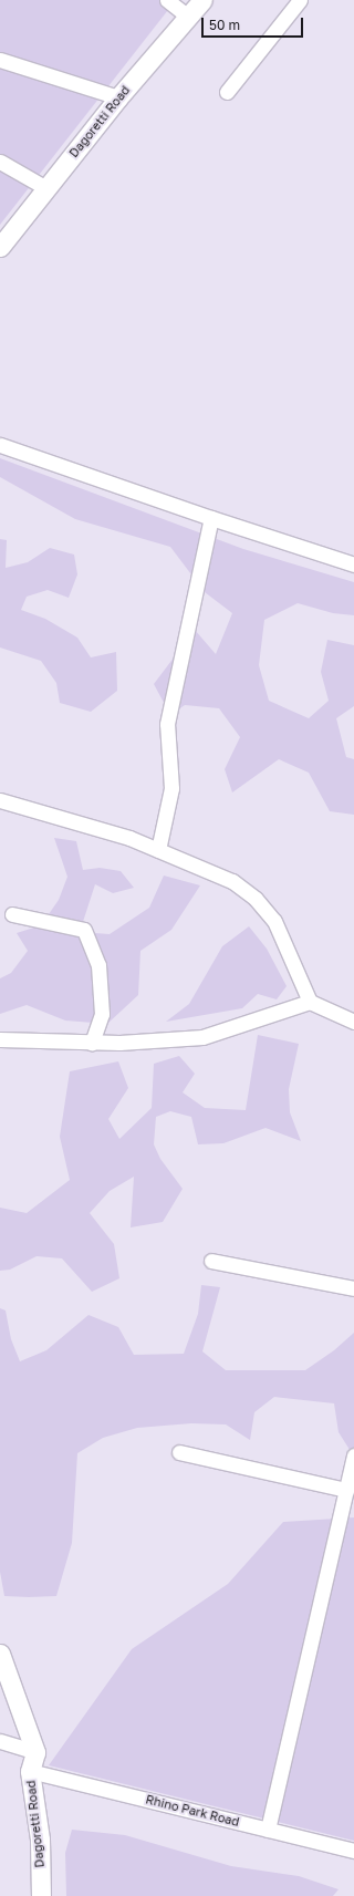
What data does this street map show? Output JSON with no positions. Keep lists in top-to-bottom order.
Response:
{
  "streets": {
    "main road": ["Dagoretti Road"],
    "street": ["Rhino Park Road"]
  },
  "crossings": [
    ["Dagoretti Road", "Rhino Park Road"]
  ],
  "scale_bar": "50 m"
}
